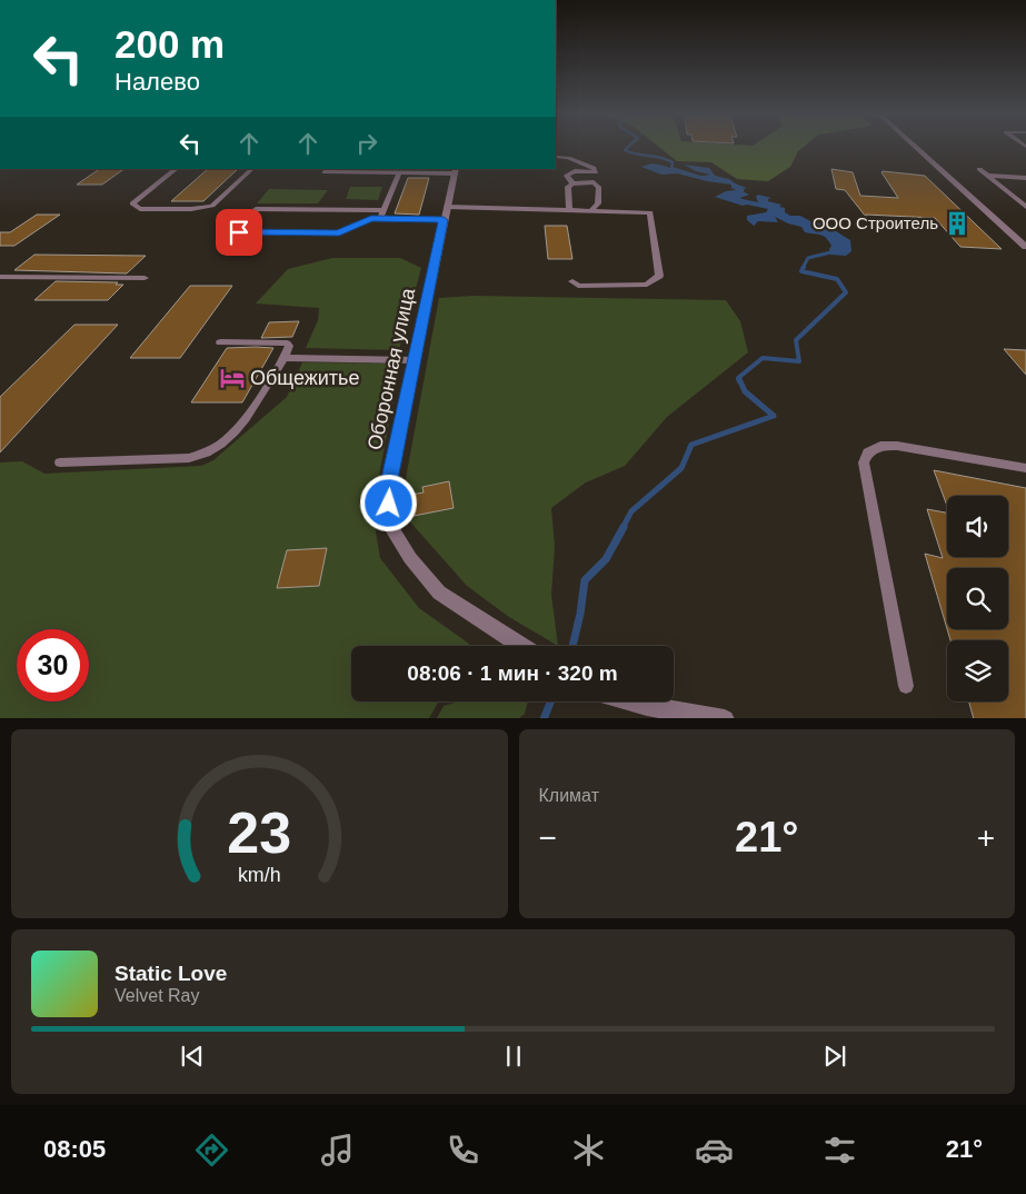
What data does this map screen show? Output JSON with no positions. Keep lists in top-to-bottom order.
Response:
{
  "streets": {
    "street": ["Оборонная улица"]
  },
  "places": {
    "building": ["ООО Строитель"],
    "hotel": ["Общежитье"]
  },
  "page": {
    "turn": ["200 m", "Налево"],
    "limit": "30",
    "trip": "08:06 · 1 мин · 320 m",
    "tile": "Климат",
    "heat": ["−", "21°", "+"],
    "song": ["Static Love", "Velvet Ray"],
    "tabs": ["08:05", "21°"],
    "gauge": ["23", "km/h"]
  }
}
